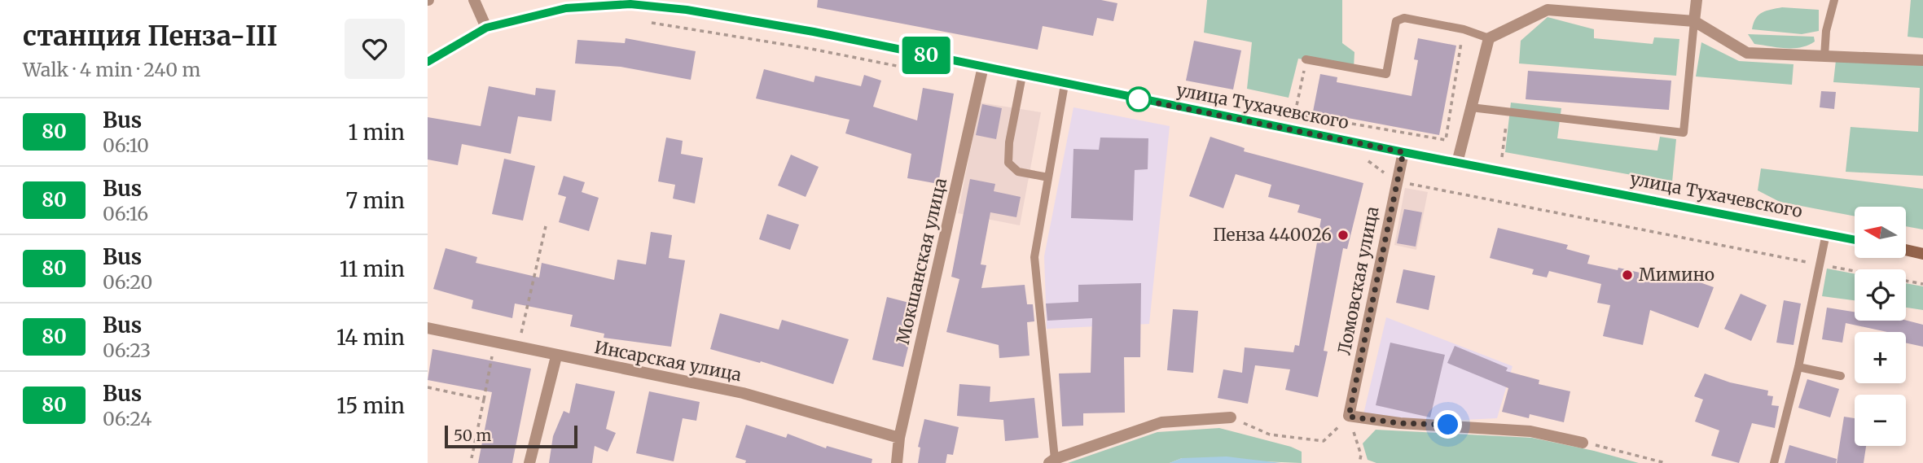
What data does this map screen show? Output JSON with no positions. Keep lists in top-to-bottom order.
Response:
{
  "streets": {
    "main road": ["улица Тухачевского"],
    "street": ["Мокшанская улица", "Ломовская улица", "Инсарская улица"]
  },
  "crossings": [
    ["улица Тухачевского", "Мокшанская улица"],
    ["улица Тухачевского", "Ломовская улица"],
    ["Мокшанская улица", "Инсарская улица"]
  ],
  "places": ["Пенза 440026", "Мимино"],
  "lines": ["bus line 80"],
  "scale_bar": "50 m",
  "north": "left",
  "page": {
    "heading": ["станция Пенза-III", "Walk · 4 min · 240 m"],
    "on_map": "80",
    "list": [
      {
        "mark": "80",
        "name": "Bus",
        "note": "06:10",
        "value": "1 min"
      },
      {
        "mark": "80",
        "name": "Bus",
        "note": "06:16",
        "value": "7 min"
      },
      {
        "mark": "80",
        "name": "Bus",
        "note": "06:20",
        "value": "11 min"
      },
      {
        "mark": "80",
        "name": "Bus",
        "note": "06:23",
        "value": "14 min"
      },
      {
        "mark": "80",
        "name": "Bus",
        "note": "06:24",
        "value": "15 min"
      }
    ],
    "map_buttons": ["+", "−"],
    "scale": "50 m"
  }
}
